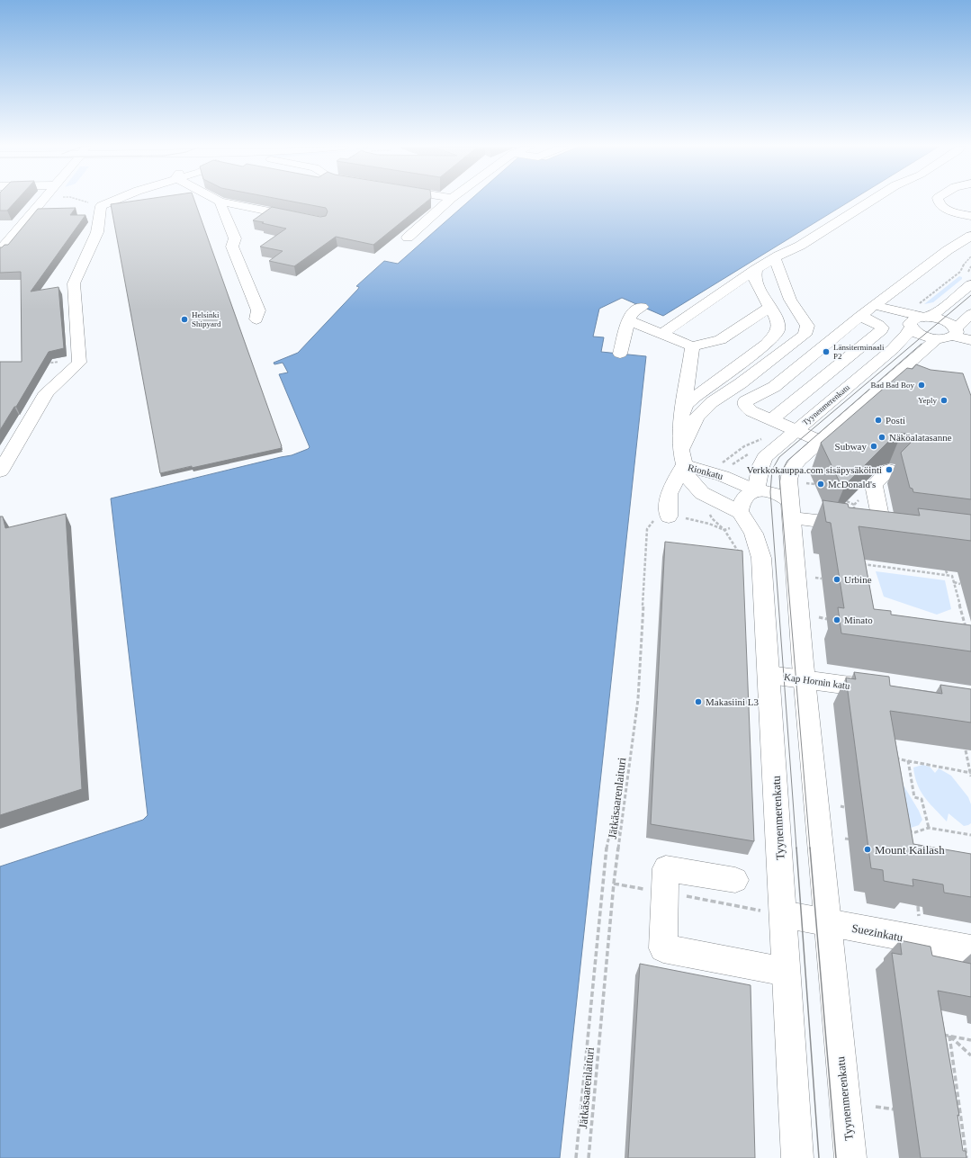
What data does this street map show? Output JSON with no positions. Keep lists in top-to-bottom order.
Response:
{
  "streets": {
    "street": [
      "Tyynenmerenkatu",
      "Rionkatu",
      "Kap Hornin katu",
      "Suezinkatu"
    ],
    "path": ["Jätkäsaarenlaituri"]
  },
  "crossings": [
    ["Tyynenmerenkatu", "Rionkatu"],
    ["Tyynenmerenkatu", "Kap Hornin katu"],
    ["Tyynenmerenkatu", "Suezinkatu"]
  ],
  "places": [
    "Helsinki Shipyard",
    "Länsiterminaali P2",
    "Bad Bad Boy",
    "Yeply",
    "Posti",
    "Näköalatasanne",
    "Subway",
    "Verkkokauppa.com sisäpysäköinti",
    "McDonald's",
    "Urbine",
    "Minato",
    "Makasiini L3",
    "Mount Kailash"
  ]
}
